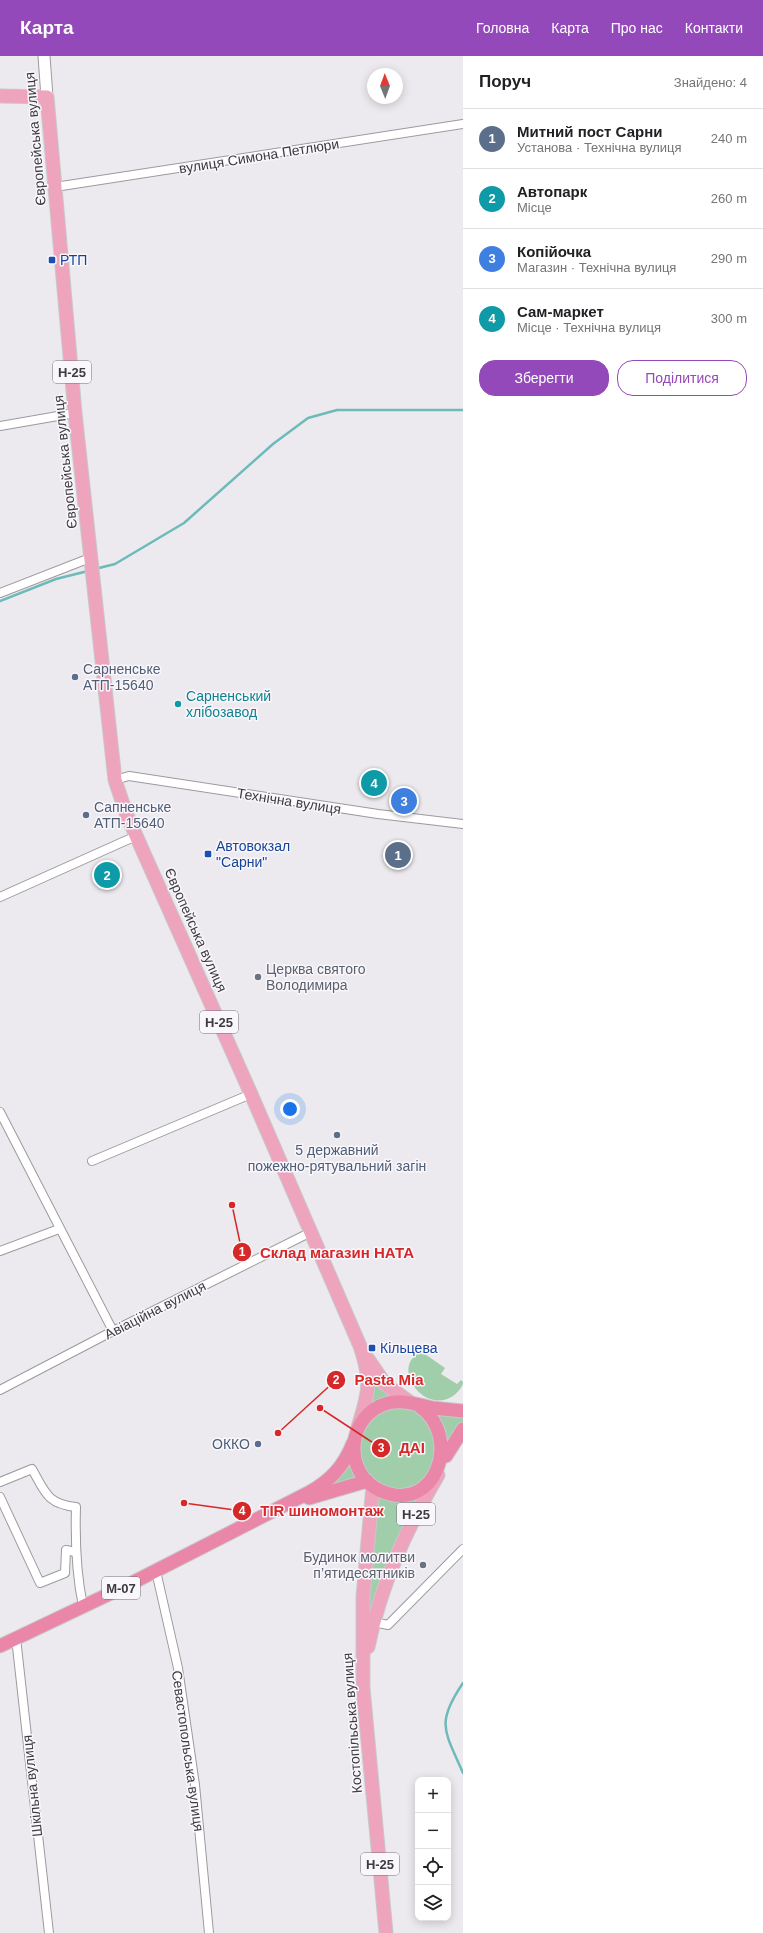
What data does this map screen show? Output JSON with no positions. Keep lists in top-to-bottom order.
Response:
{
  "streets": {
    "highway": ["Н-25", "М-07"],
    "main road": ["Європейська вулиця", "Костопільська вулиця"],
    "street": [
      "вулиця Симона Петлюри",
      "Технічна вулиця",
      "Авіаційна вулиця",
      "Севастопольська вулиця",
      "Шкільна вулиця"
    ]
  },
  "crossings": [
    ["Європейська вулиця", "вулиця Симона Петлюри"],
    ["Європейська вулиця", "Н-25"],
    ["Європейська вулиця", "Технічна вулиця"],
    ["Європейська вулиця", "Авіаційна вулиця"],
    ["Європейська вулиця", "М-07"],
    ["Європейська вулиця", "Костопільська вулиця"],
    ["Н-25", "М-07"],
    ["Н-25", "Костопільська вулиця"],
    ["М-07", "Костопільська вулиця"],
    ["М-07", "Севастопольська вулиця"],
    ["М-07", "Шкільна вулиця"]
  ],
  "places": {
    "transit": ["РТП", "Автовокзал \"Сарни\"", "Кільцева"],
    "other": [
      "Сарненське АТП-15640",
      "Сарненський хлібозавод",
      "Сапненське АТП-15640",
      "Церква святого Володимира",
      "5 державний пожежно-рятувальний загін",
      "Склад магазин НАТА",
      "ДАІ",
      "Pasta Mia",
      "ОККО",
      "TIR шиномонтаж",
      "Будинок молитви п’ятидесятників"
    ]
  },
  "north": "top",
  "page": {
    "header": "Карта",
    "nav": [
      "Головна",
      "Карта",
      "Про нас",
      "Контакти"
    ],
    "heading": ["Поруч", "Знайдено: 4"],
    "list": [
      {
        "mark": "1",
        "name": "Митний пост Сарни",
        "note": "Установа · Технічна вулиця",
        "value": "240 m"
      },
      {
        "mark": "2",
        "name": "Автопарк",
        "note": "Місце",
        "value": "260 m"
      },
      {
        "mark": "3",
        "name": "Копійочка",
        "note": "Магазин · Технічна вулиця",
        "value": "290 m"
      },
      {
        "mark": "4",
        "name": "Сам-маркет",
        "note": "Місце · Технічна вулиця",
        "value": "300 m"
      }
    ],
    "buttons": ["Зберегти", "Поділитися"],
    "pins": [
      "4",
      "3",
      "1",
      "2"
    ],
    "map_buttons": ["+", "−"]
  }
}
